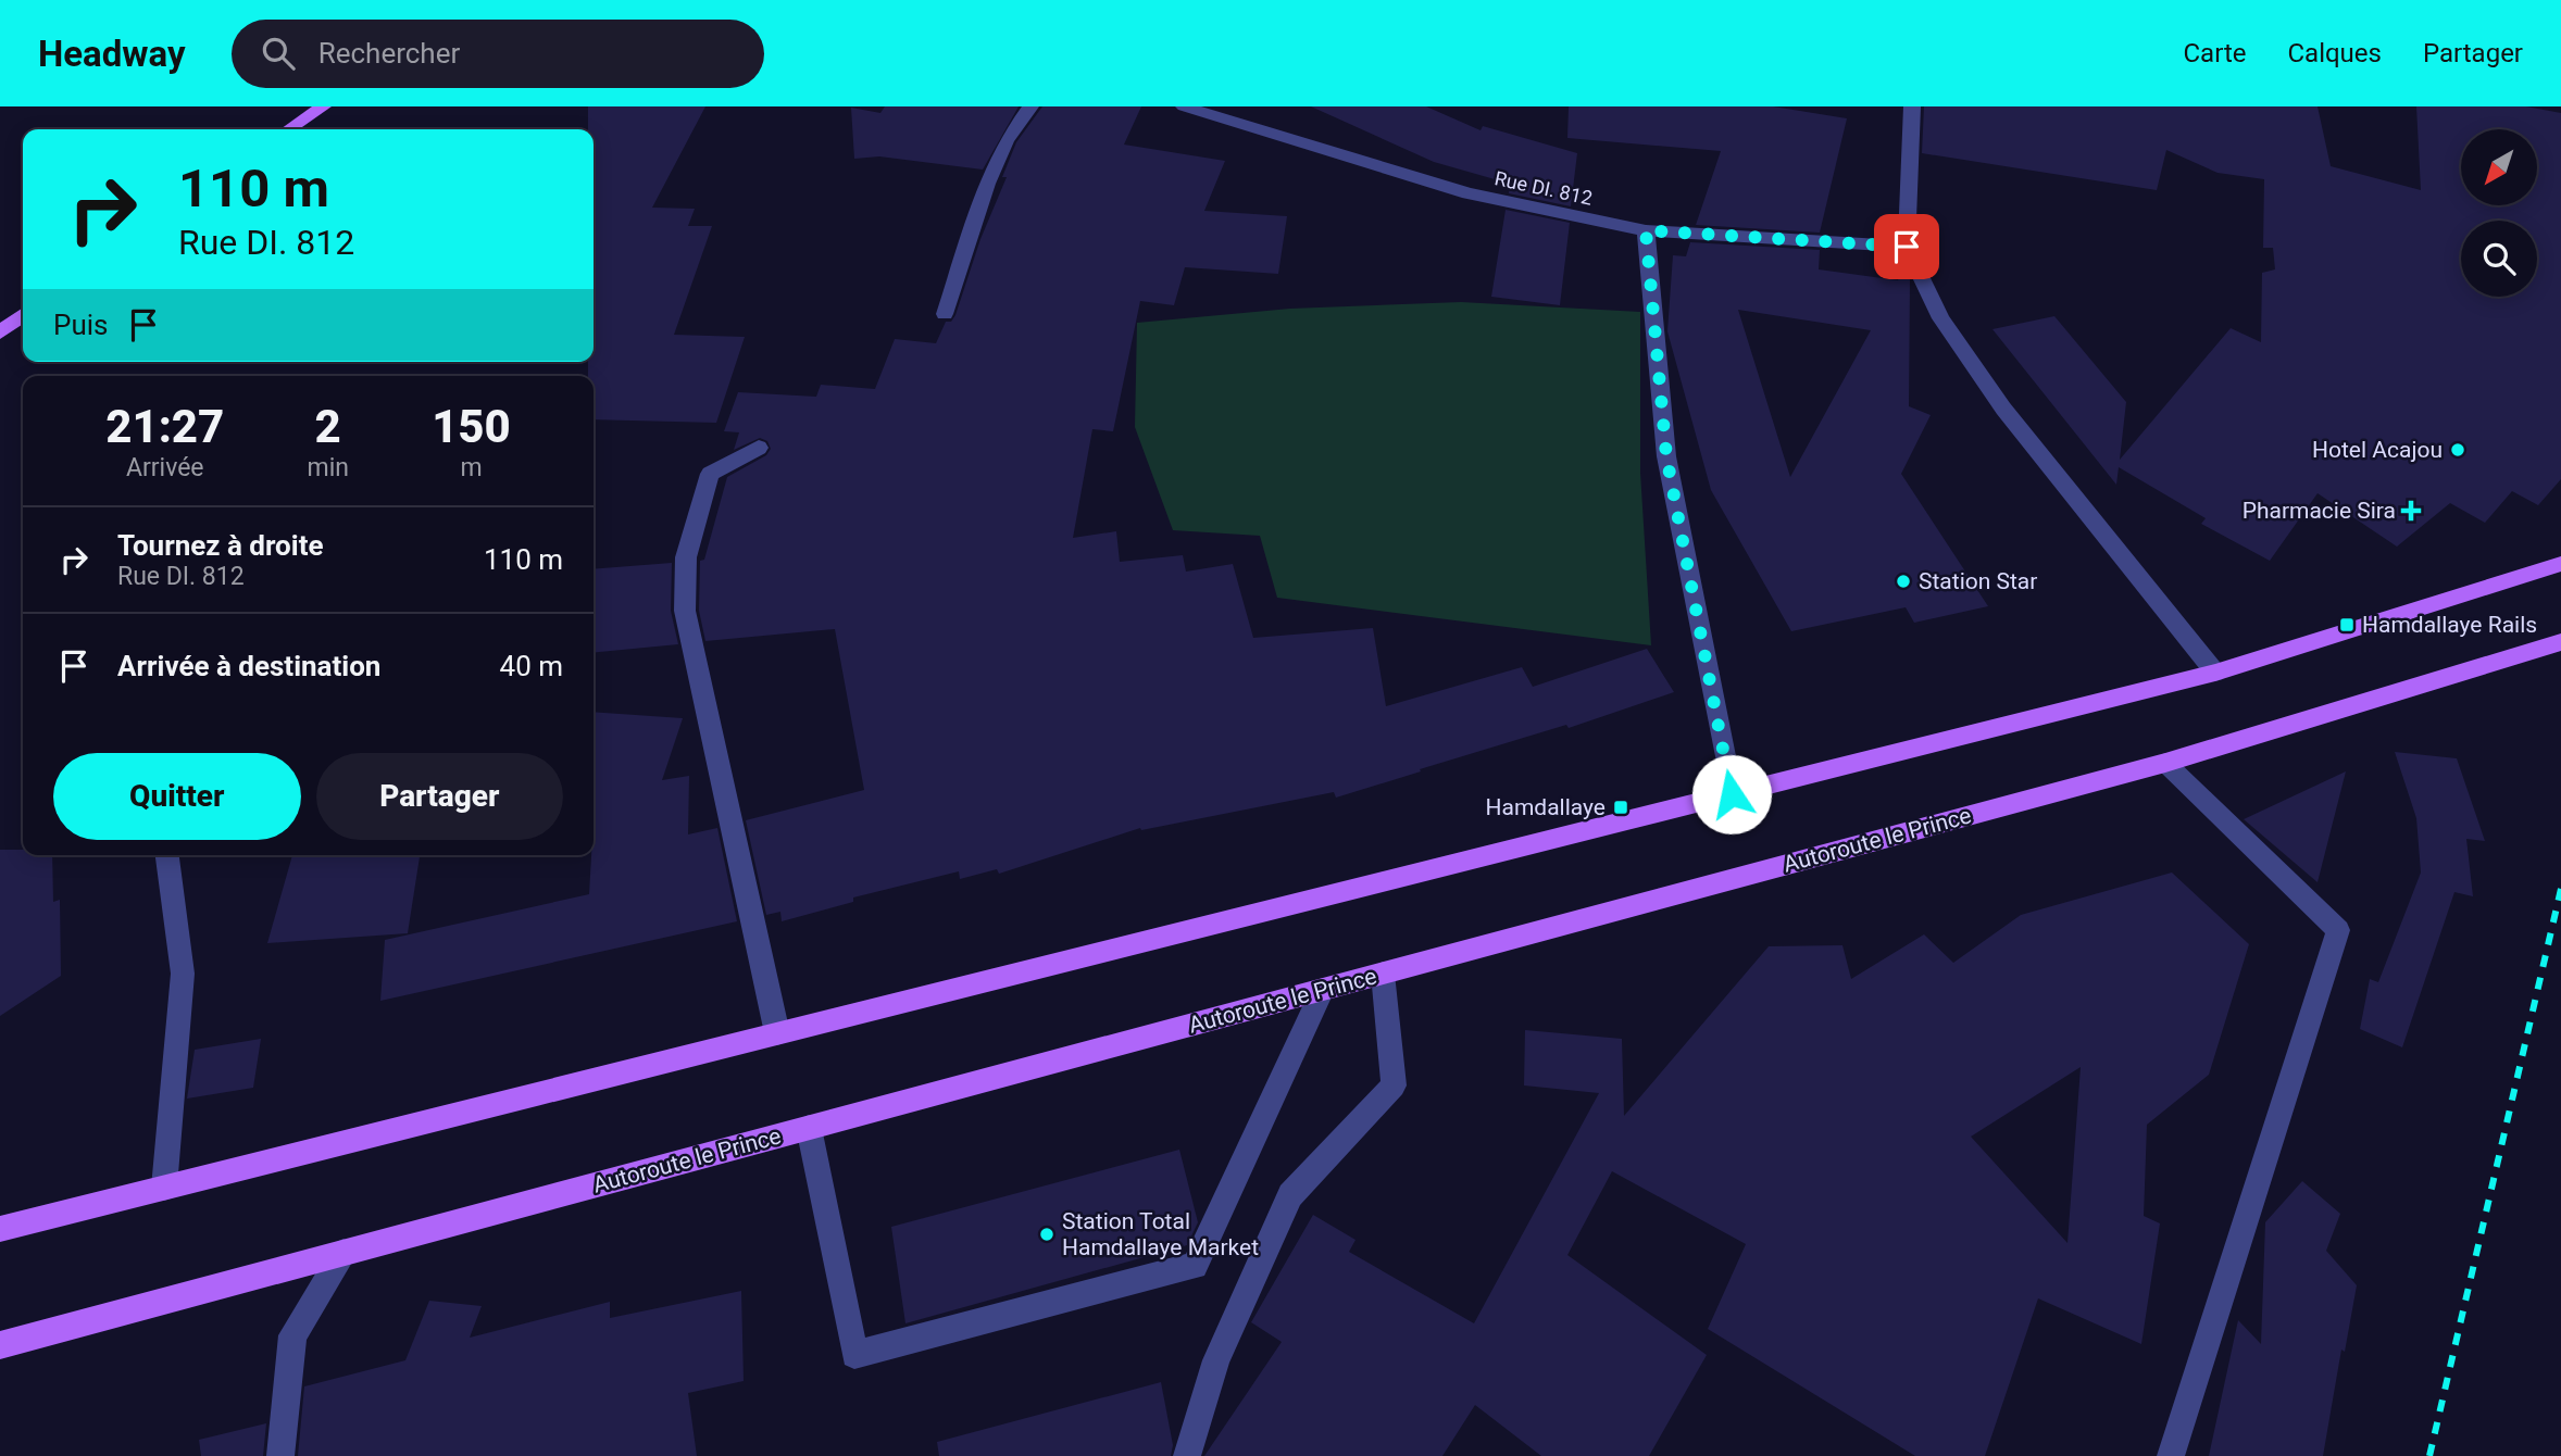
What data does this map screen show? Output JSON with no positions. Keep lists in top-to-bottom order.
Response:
{
  "streets": {
    "main road": ["Autoroute le Prince"],
    "street": ["Rue DI. 812"]
  },
  "places": {
    "other": ["Hotel Acajou", "Station Star", "Station Total Hamdallaye Market"],
    "health": ["Pharmacie Sira"],
    "transit": ["Hamdallaye Rails", "Hamdallaye"]
  },
  "north": "bottom left",
  "page": {
    "header": "Headway",
    "search": "Rechercher",
    "nav": ["Carte", "Calques", "Partager"],
    "turn": ["110 m", "Rue DI. 812"],
    "then": "Puis",
    "eta": [
      "21:27",
      "Arrivée",
      "2",
      "min",
      "150",
      "m"
    ],
    "list": [
      {
        "name": "Tournez à droite",
        "note": "Rue DI. 812",
        "value": "110 m"
      },
      {
        "name": "Arrivée à destination",
        "value": "40 m"
      }
    ],
    "buttons": ["Quitter", "Partager"]
  }
}
